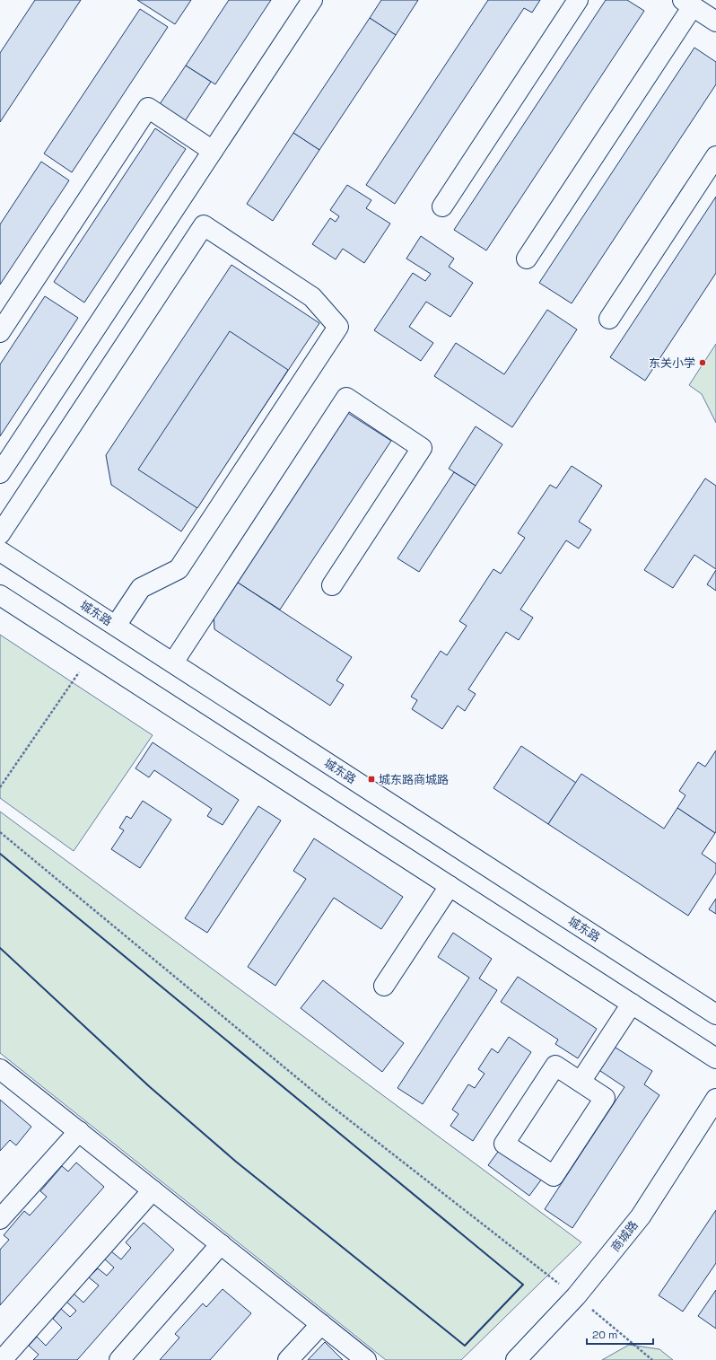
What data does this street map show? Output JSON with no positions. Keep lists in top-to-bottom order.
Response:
{
  "streets": {
    "main road": ["城东路", "商城路"]
  },
  "places": {
    "other": ["东关小学"],
    "transit": ["城东路商城路"]
  },
  "scale_bar": "20 m"
}
